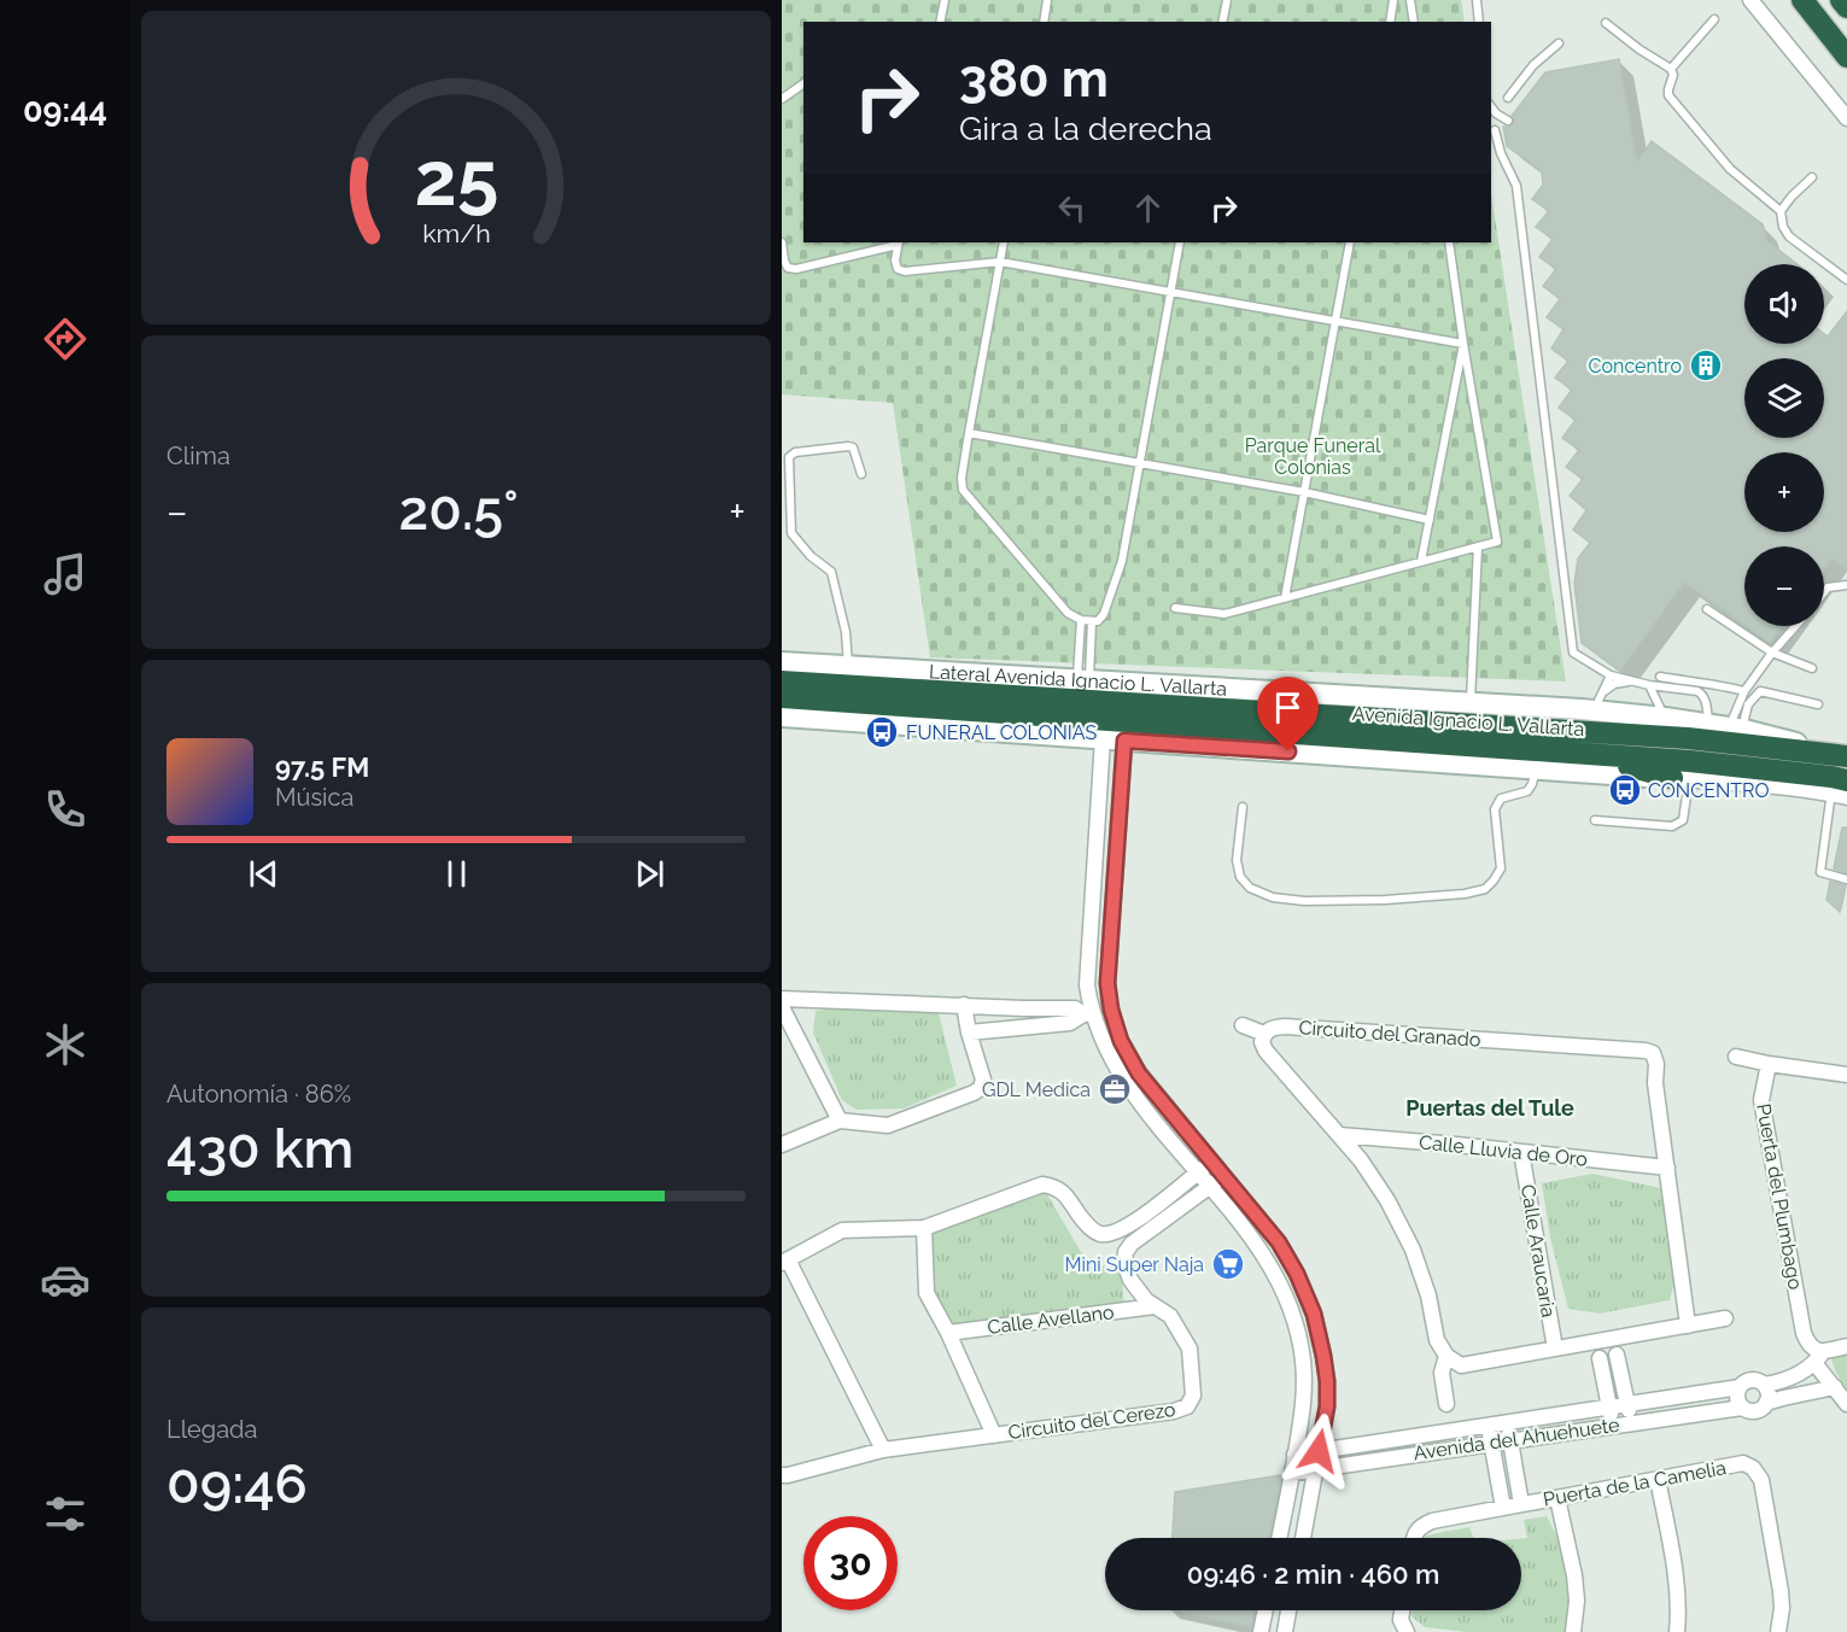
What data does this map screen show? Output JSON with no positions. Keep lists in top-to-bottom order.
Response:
{
  "streets": {
    "highway": ["Avenida Ignacio L. Vallarta"],
    "street": [
      "Lateral Avenida Ignacio L. Vallarta",
      "Circuito del Granado",
      "Calle Lluvia de Oro",
      "Puerta del Plumbago",
      "Calle Araucaria",
      "Calle Avellano",
      "Circuito del Cerezo",
      "Avenida del Ahuehuete",
      "Puerta de la Camelia"
    ]
  },
  "crossings": [
    ["Lateral Avenida Ignacio L. Vallarta", "Avenida Ignacio L. Vallarta"],
    ["Circuito del Granado", "Calle Lluvia de Oro"],
    ["Calle Lluvia de Oro", "Calle Araucaria"],
    ["Calle Avellano", "Circuito del Cerezo"],
    ["Avenida del Ahuehuete", "Puerta de la Camelia"]
  ],
  "districts": ["Puertas del Tule"],
  "parks": ["Parque Funeral Colonias"],
  "places": {
    "building": ["Concentro"],
    "bus stop": ["FUNERAL COLONIAS", "CONCENTRO"],
    "office": ["GDL Medica"],
    "supermarket": ["Mini Super Naja"]
  },
  "page": {
    "tabs": "09:44",
    "turn": ["380 m", "Gira a la derecha"],
    "map_buttons": ["+", "−"],
    "tile": [
      "Clima",
      ["Autonomía · 86%", "430 km"],
      ["Llegada", "09:46"]
    ],
    "heat": ["−", "20.5°", "+"],
    "song": ["97.5 FM", "Música"],
    "limit": "30",
    "trip": "09:46 · 2 min · 460 m",
    "gauge": ["25", "km/h"]
  }
}
